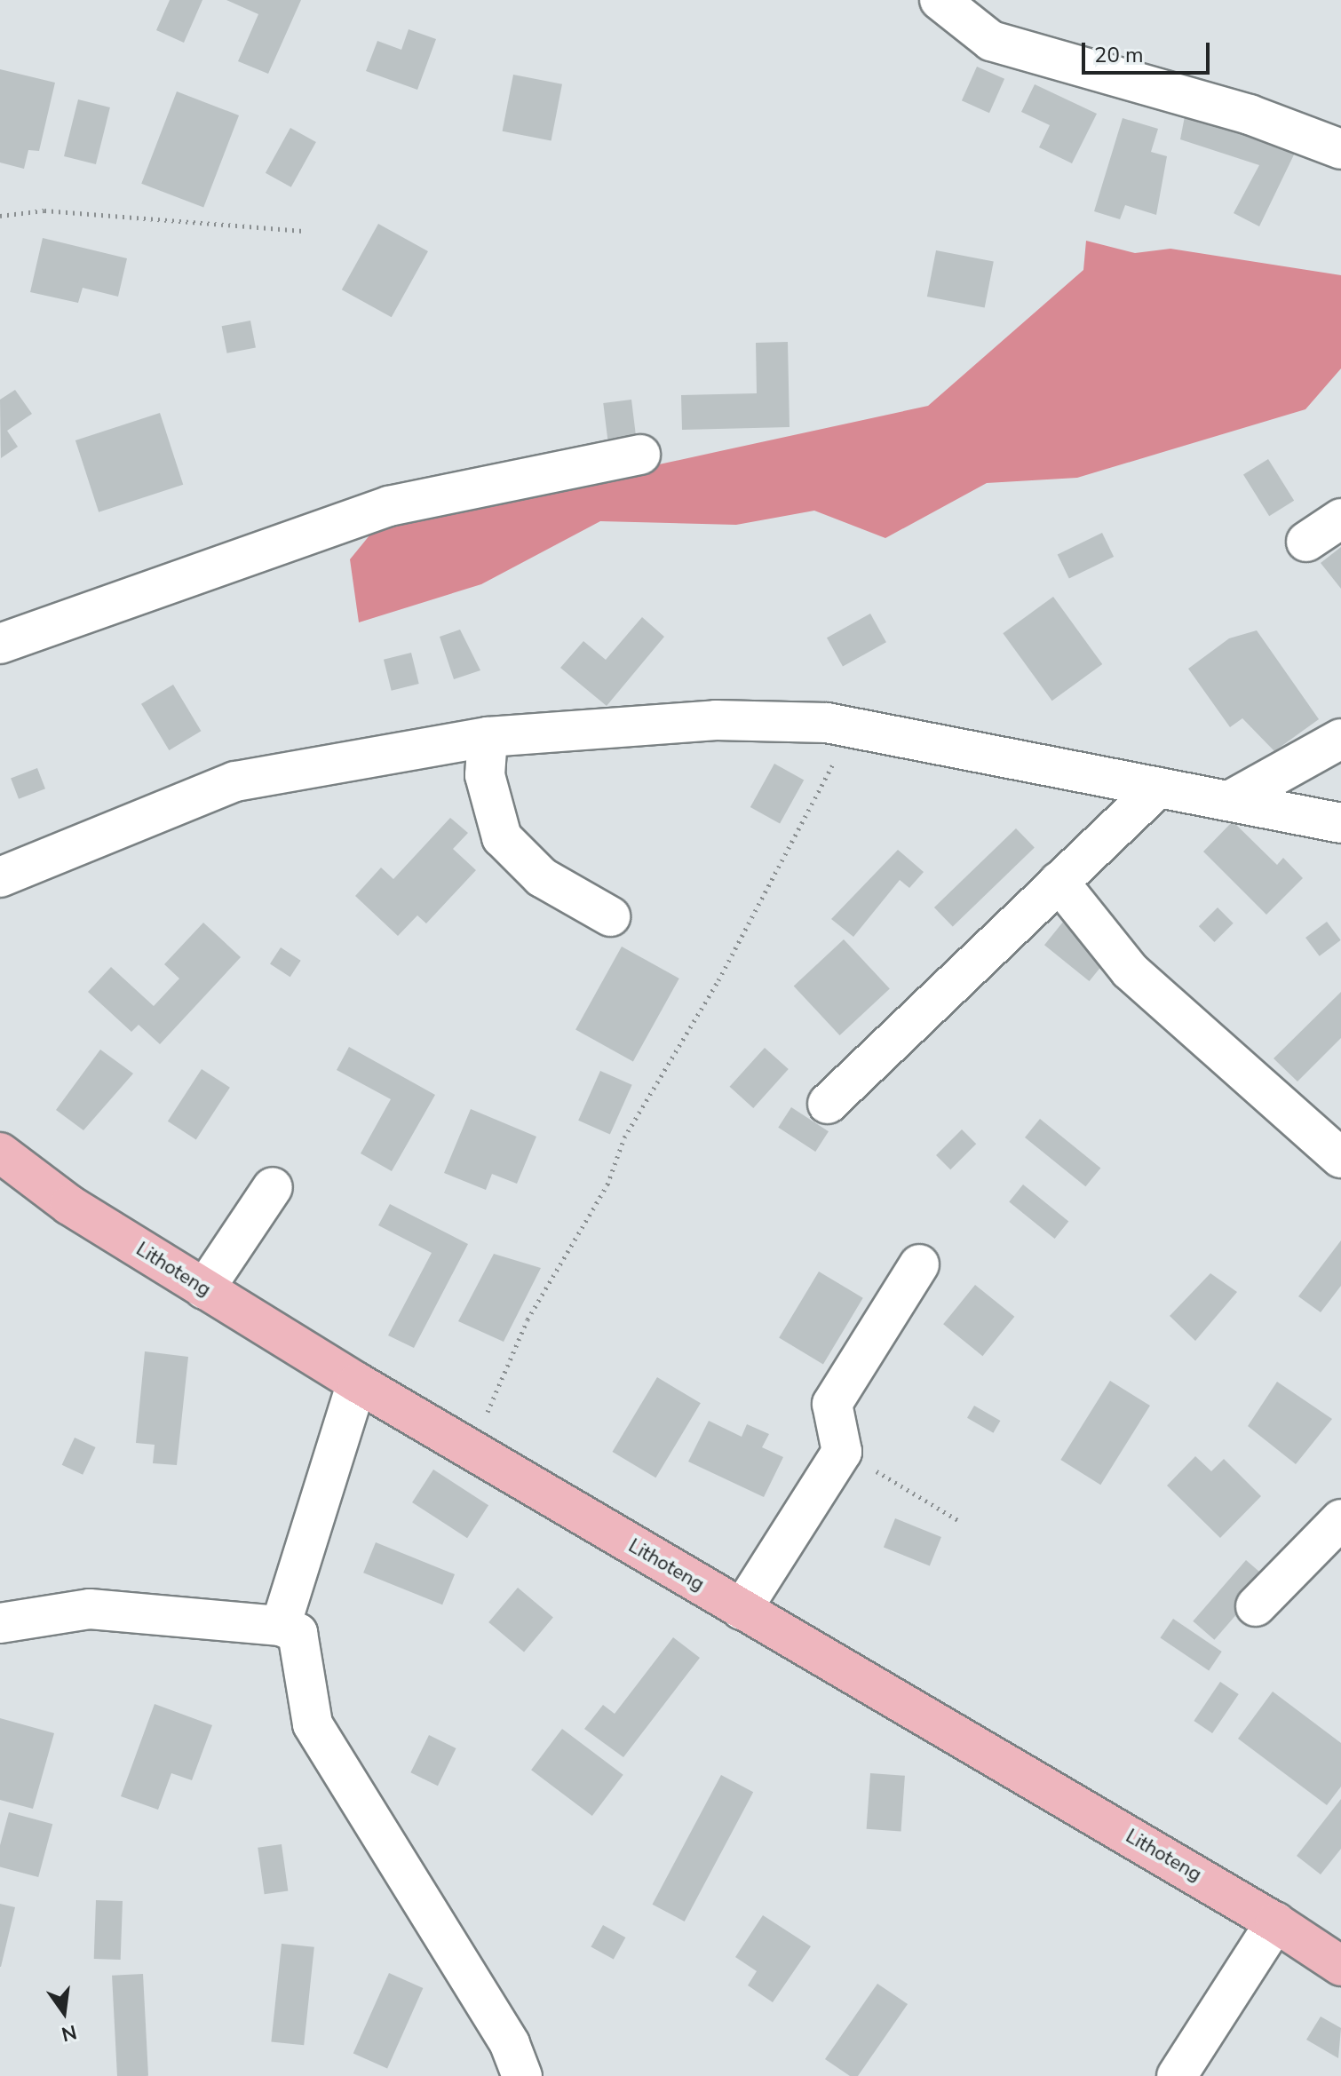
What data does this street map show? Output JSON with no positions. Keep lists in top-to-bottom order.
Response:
{
  "streets": {
    "main road": ["Lithoteng"]
  },
  "scale_bar": "20 m",
  "north": "bottom"
}
